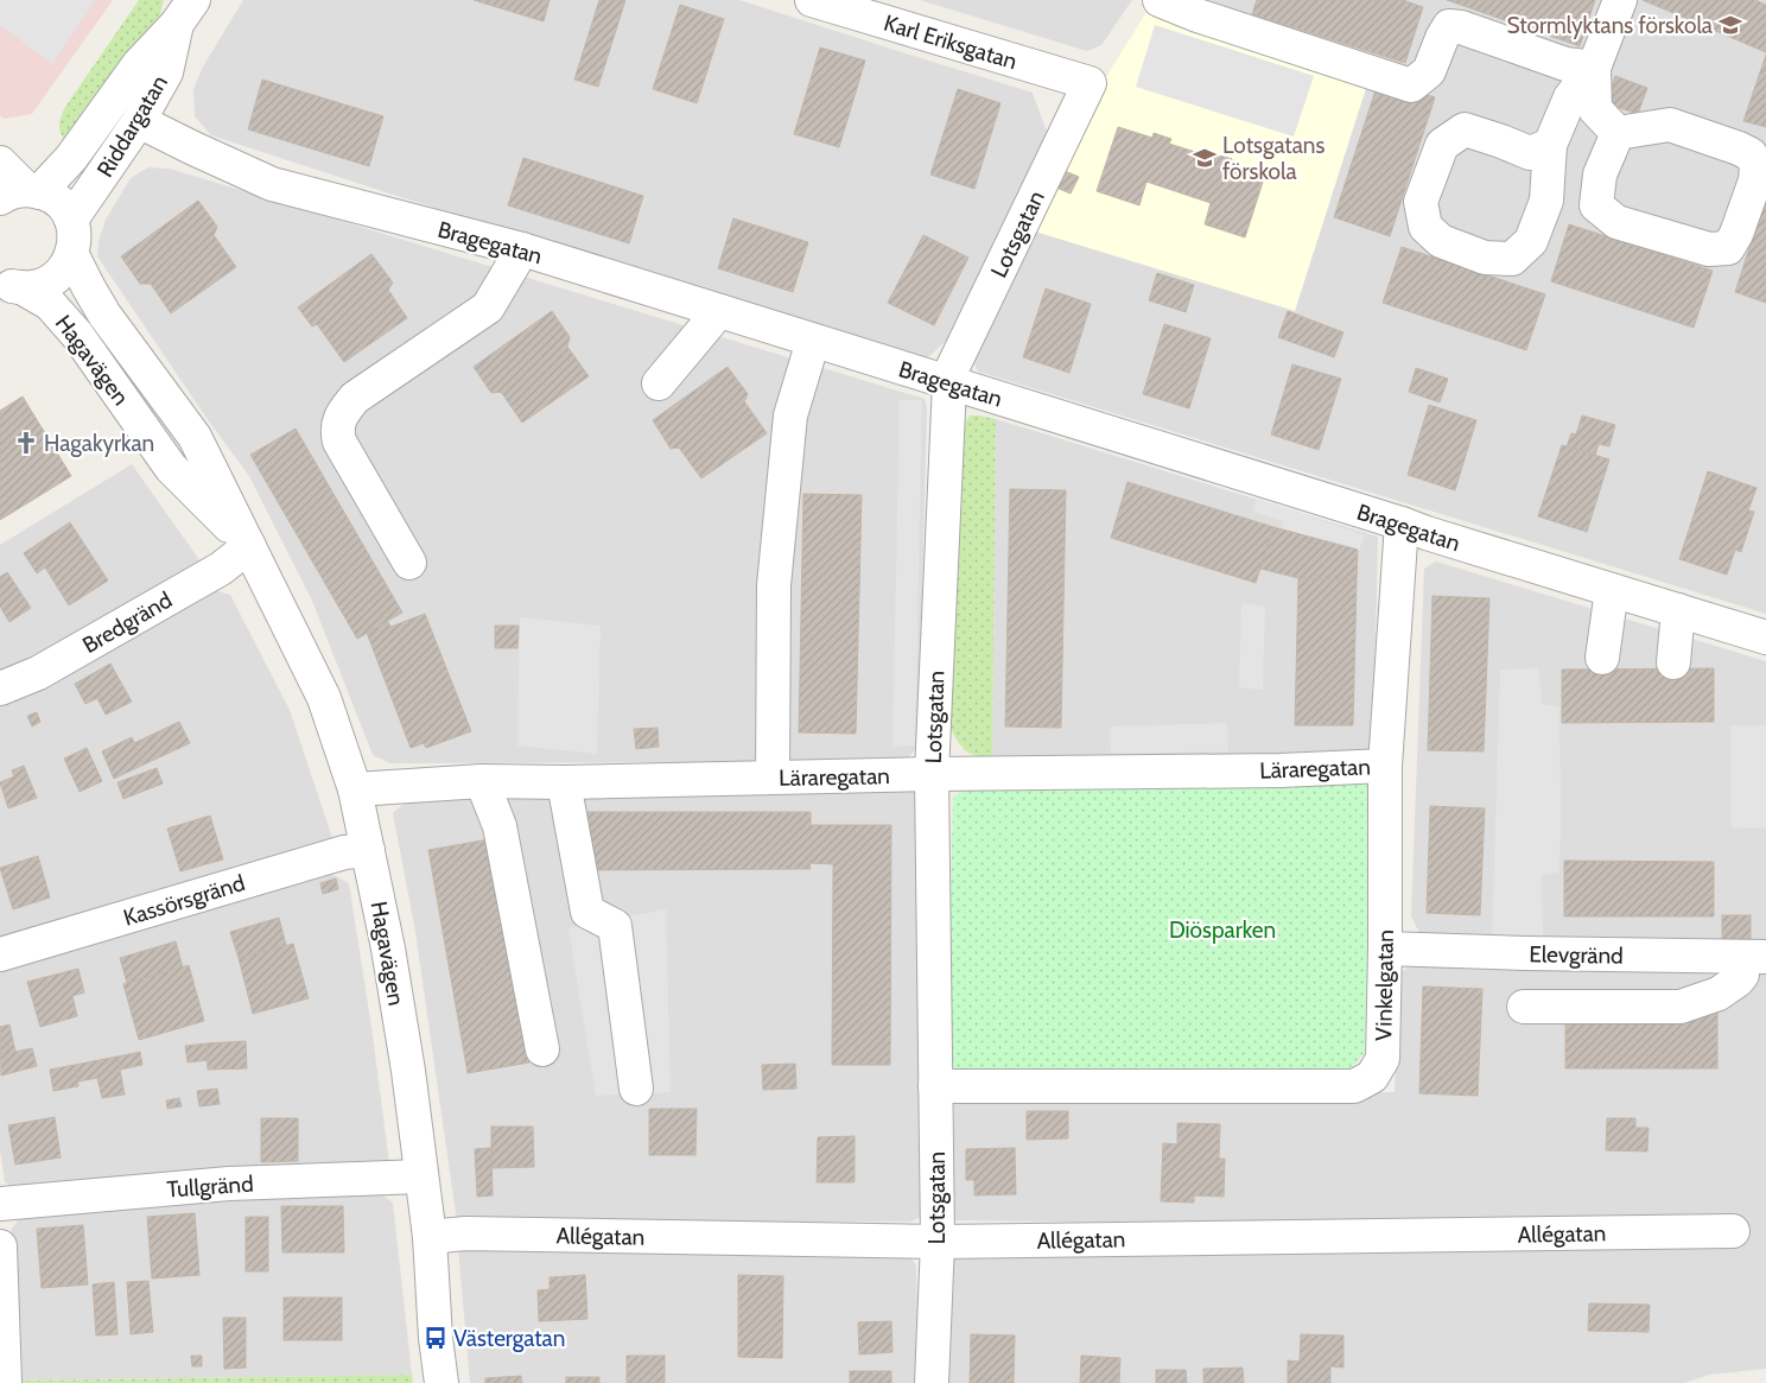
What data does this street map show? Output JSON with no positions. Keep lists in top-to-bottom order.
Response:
{
  "streets": {
    "street": [
      "Karl Eriksgatan",
      "Riddargatan",
      "Lotsgatan",
      "Bragegatan",
      "Hagavägen",
      "Bredgränd",
      "Läraregatan",
      "Kassörsgränd",
      "Elevgränd",
      "Vinkelgatan",
      "Tullgränd",
      "Allégatan"
    ]
  },
  "crossings": [
    ["Karl Eriksgatan", "Lotsgatan"],
    ["Riddargatan", "Bragegatan"],
    ["Lotsgatan", "Bragegatan"],
    ["Lotsgatan", "Läraregatan"],
    ["Lotsgatan", "Vinkelgatan"],
    ["Lotsgatan", "Allégatan"],
    ["Bragegatan", "Vinkelgatan"],
    ["Hagavägen", "Bredgränd"],
    ["Hagavägen", "Läraregatan"],
    ["Hagavägen", "Kassörsgränd"],
    ["Hagavägen", "Tullgränd"],
    ["Hagavägen", "Allégatan"],
    ["Läraregatan", "Vinkelgatan"],
    ["Elevgränd", "Vinkelgatan"]
  ],
  "parks": ["Diösparken"],
  "places": {
    "school or university": ["Stormlyktans förskola", "Lotsgatans förskola"],
    "church": ["Hagakyrkan"],
    "bus stop": ["Västergatan"]
  }
}
